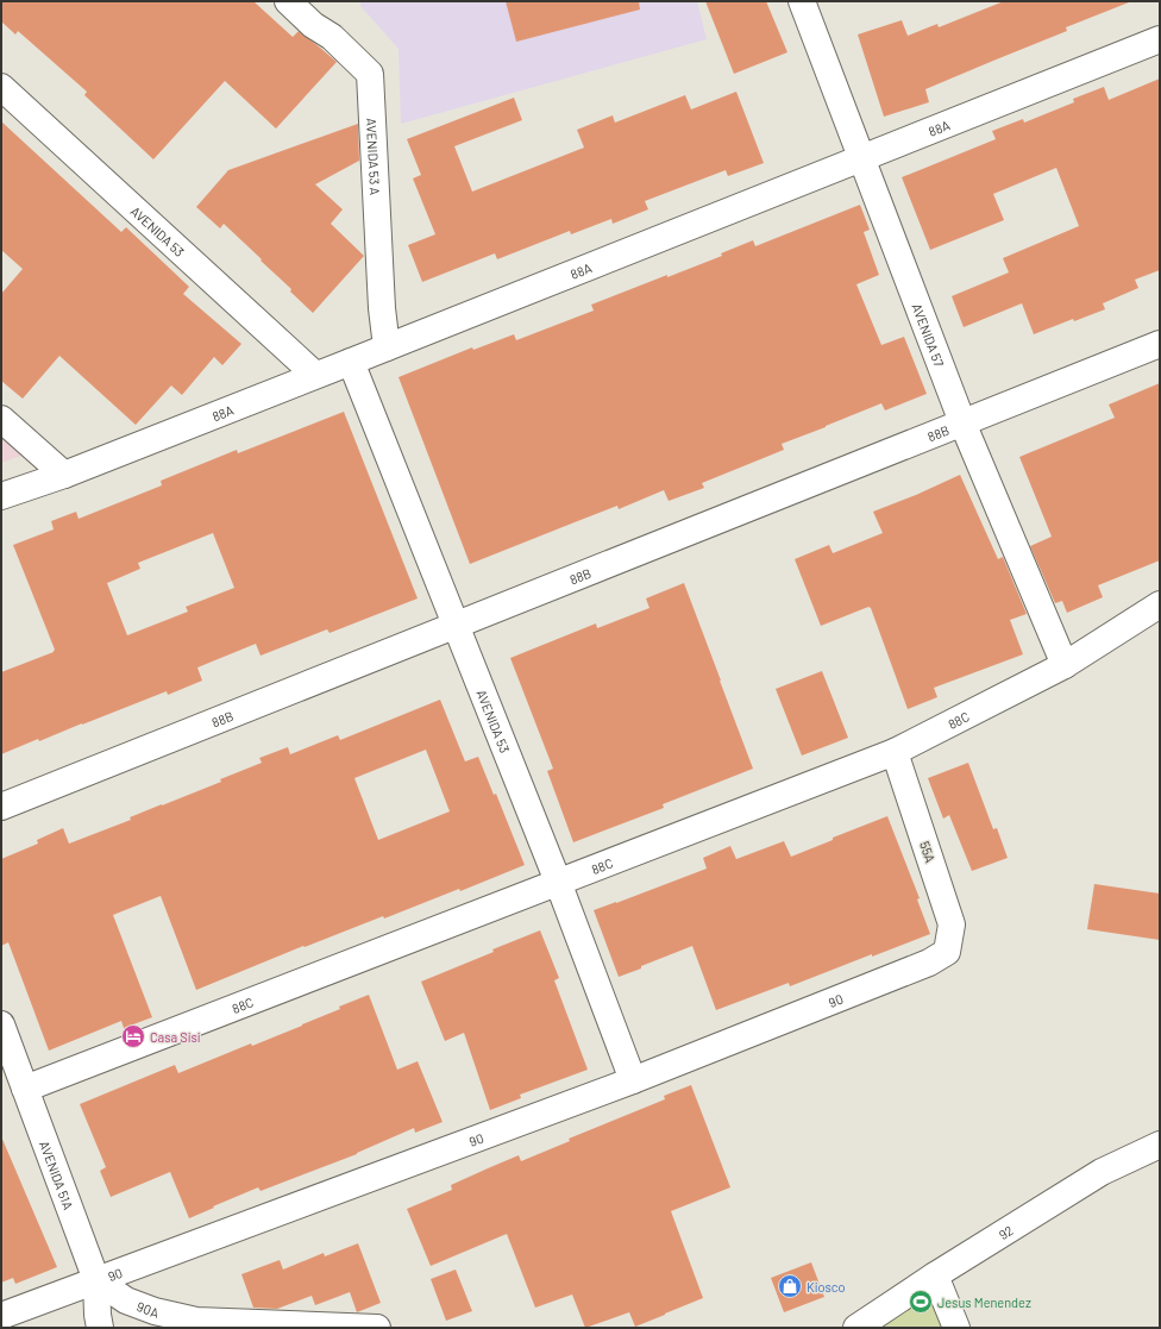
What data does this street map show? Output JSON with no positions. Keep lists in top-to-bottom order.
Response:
{
  "streets": {
    "street": [
      "88A",
      "AVENIDA 53 A",
      "AVENIDA 53",
      "AVENIDA 57",
      "88B",
      "88C",
      "55A",
      "90",
      "AVENIDA 51A",
      "92",
      "90A"
    ]
  },
  "crossings": [
    ["88A", "AVENIDA 53 A"],
    ["88A", "AVENIDA 53"],
    ["88A", "AVENIDA 57"],
    ["AVENIDA 53", "88B"],
    ["AVENIDA 53", "88C"],
    ["AVENIDA 53", "90"],
    ["AVENIDA 57", "88B"],
    ["AVENIDA 57", "88C"],
    ["88C", "55A"],
    ["88C", "AVENIDA 51A"],
    ["55A", "90"],
    ["90", "AVENIDA 51A"],
    ["90", "90A"],
    ["AVENIDA 51A", "90A"]
  ],
  "places": {
    "hotel": ["Casa Sisi"],
    "shop": ["Kiosco"],
    "sports": ["Jesus Menendez"]
  }
}
